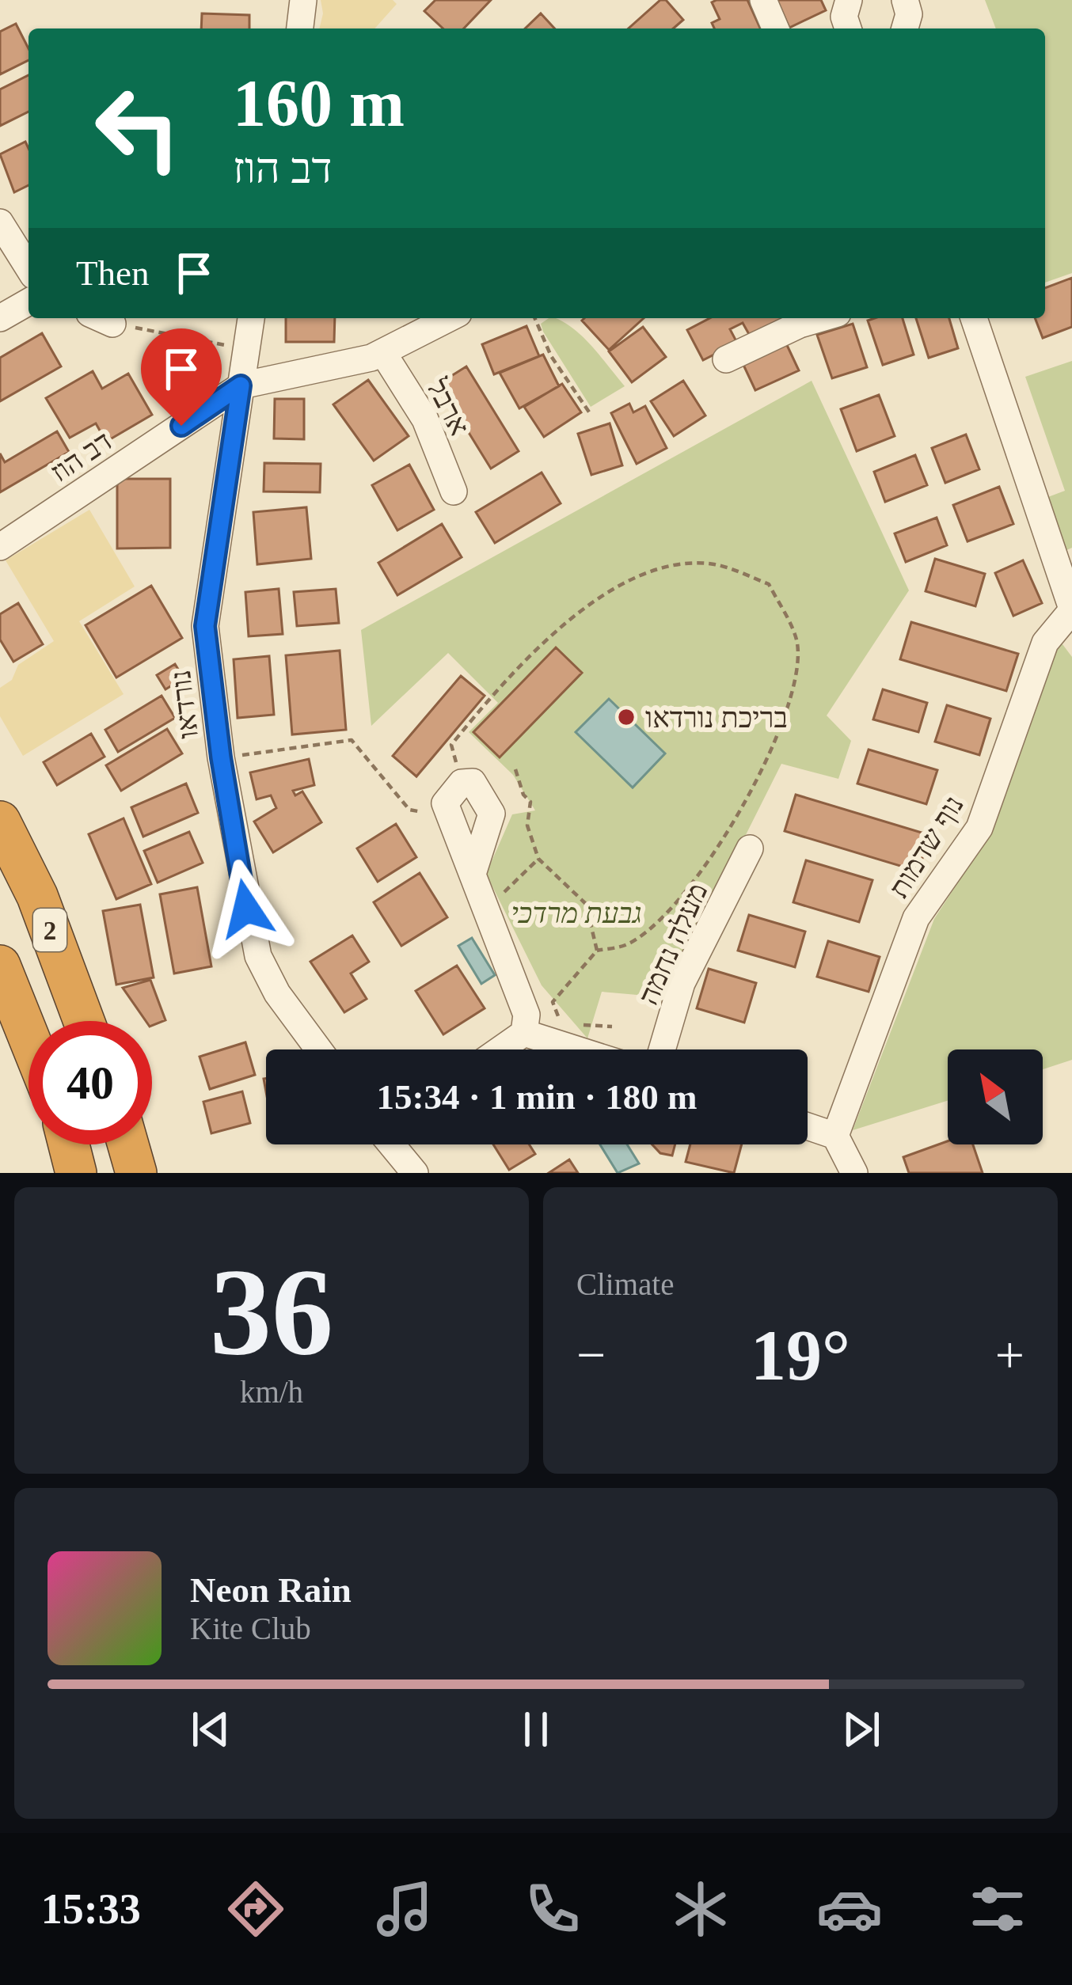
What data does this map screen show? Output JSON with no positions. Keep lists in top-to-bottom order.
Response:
{
  "streets": {
    "highway": ["2"],
    "street": [
      "ארבל",
      "דב הוז",
      "נורדאו",
      "נוף שדמות",
      "מעלה נחמה"
    ]
  },
  "crossings": [
    ["ארבל", "דב הוז"],
    ["דב הוז", "נורדאו"]
  ],
  "parks": ["גבעת מרדכי"],
  "places": ["בריכת נורדאו"],
  "north": "top left",
  "page": {
    "turn": ["160 m", "דב הוז"],
    "then": "Then",
    "limit": "40",
    "trip": "15:34 · 1 min · 180 m",
    "tile": [
      ["36", "km/h"],
      "Climate"
    ],
    "heat": ["−", "19°", "+"],
    "song": ["Neon Rain", "Kite Club"],
    "tabs": "15:33"
  }
}
